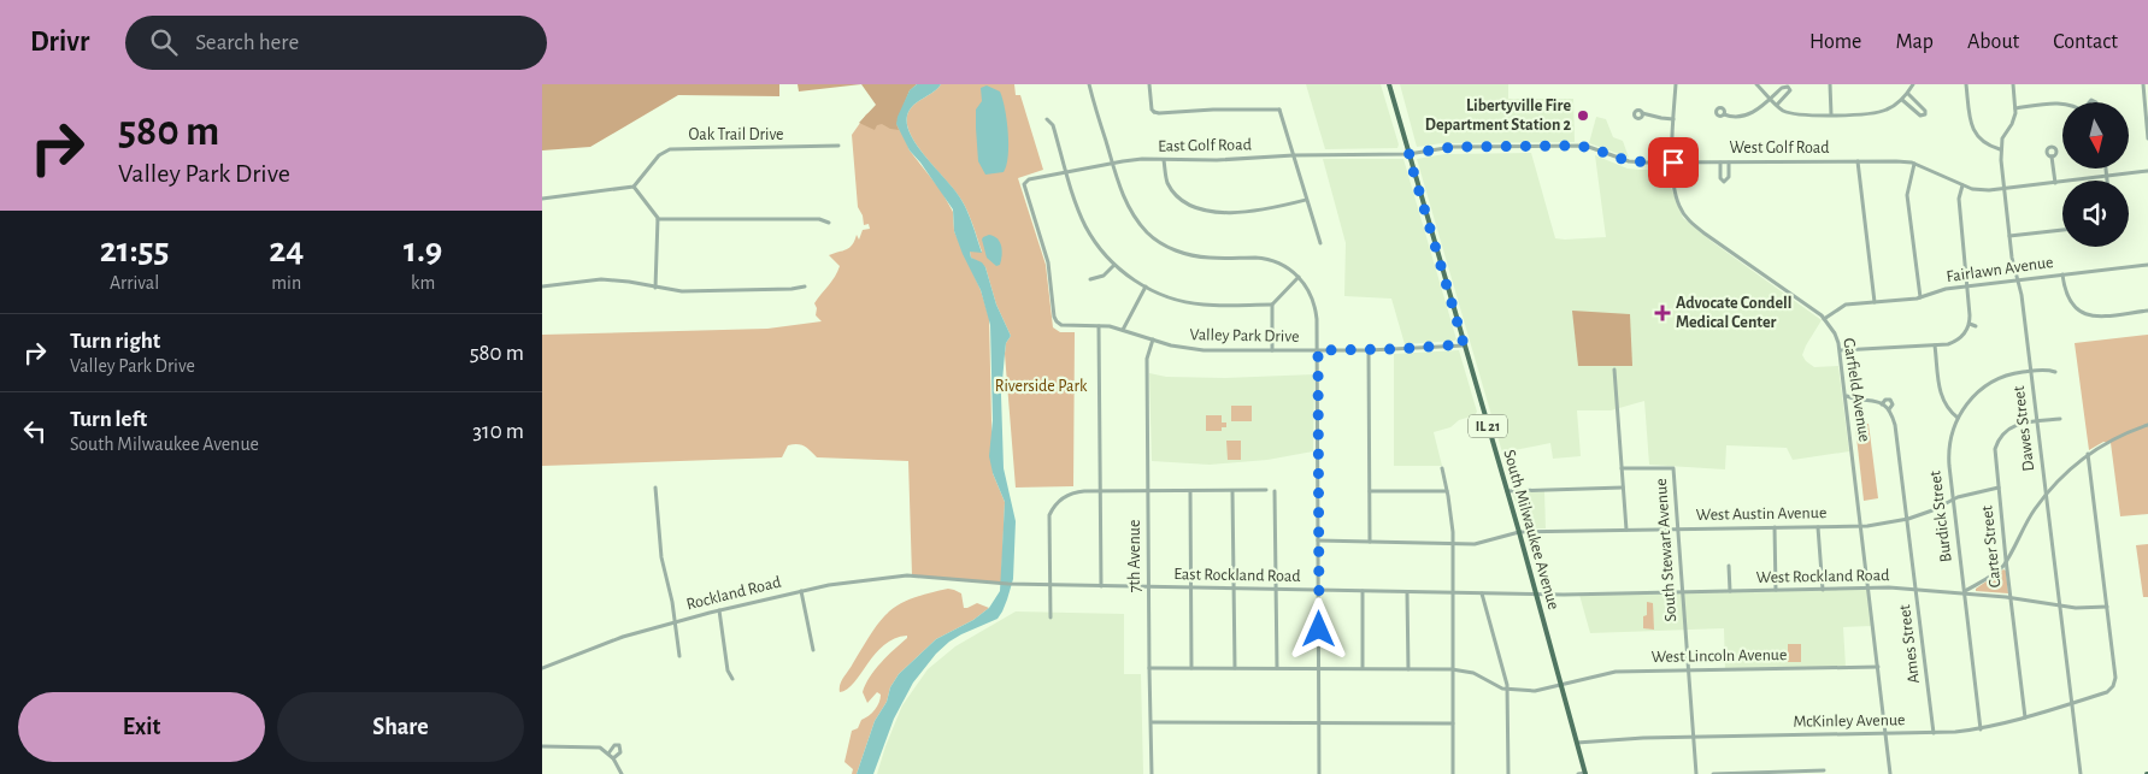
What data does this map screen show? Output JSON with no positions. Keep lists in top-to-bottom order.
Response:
{
  "streets": {
    "main road": ["IL 21", "South Milwaukee Avenue"],
    "street": [
      "Oak Trail Drive",
      "East Golf Road",
      "West Golf Road",
      "Fairlawn Avenue",
      "Valley Park Drive",
      "Garfield Avenue",
      "Dawes Street",
      "West Austin Avenue",
      "Burdick Street",
      "Carter Street",
      "South Stewart Avenue",
      "7th Avenue",
      "East Rockland Road",
      "West Rockland Road",
      "Rockland Road",
      "Ames Street",
      "West Lincoln Avenue",
      "McKinley Avenue"
    ]
  },
  "crossings": [
    ["East Golf Road", "West Golf Road"],
    ["East Golf Road", "Valley Park Drive"],
    ["East Golf Road", "South Milwaukee Avenue"],
    ["West Golf Road", "Garfield Avenue"],
    ["West Golf Road", "Dawes Street"],
    ["West Golf Road", "South Milwaukee Avenue"],
    ["Fairlawn Avenue", "Garfield Avenue"],
    ["Fairlawn Avenue", "Dawes Street"],
    ["Valley Park Drive", "South Milwaukee Avenue"],
    ["Valley Park Drive", "7th Avenue"],
    ["Garfield Avenue", "West Austin Avenue"],
    ["Garfield Avenue", "West Rockland Road"],
    ["Garfield Avenue", "West Lincoln Avenue"],
    ["Garfield Avenue", "McKinley Avenue"],
    ["Dawes Street", "Burdick Street"],
    ["Dawes Street", "Carter Street"],
    ["Dawes Street", "West Rockland Road"],
    ["Dawes Street", "McKinley Avenue"],
    ["West Austin Avenue", "Burdick Street"],
    ["West Austin Avenue", "South Milwaukee Avenue"],
    ["West Austin Avenue", "Carter Street"],
    ["West Austin Avenue", "South Stewart Avenue"],
    ["West Austin Avenue", "Ames Street"],
    ["Burdick Street", "West Rockland Road"],
    ["Burdick Street", "McKinley Avenue"],
    ["South Milwaukee Avenue", "East Rockland Road"],
    ["South Milwaukee Avenue", "West Rockland Road"],
    ["South Milwaukee Avenue", "West Lincoln Avenue"],
    ["South Milwaukee Avenue", "McKinley Avenue"],
    ["Carter Street", "West Rockland Road"],
    ["Carter Street", "McKinley Avenue"],
    ["South Stewart Avenue", "West Rockland Road"],
    ["South Stewart Avenue", "West Lincoln Avenue"],
    ["South Stewart Avenue", "McKinley Avenue"],
    ["7th Avenue", "East Rockland Road"],
    ["East Rockland Road", "West Rockland Road"],
    ["East Rockland Road", "Rockland Road"],
    ["West Rockland Road", "Ames Street"],
    ["West Rockland Road", "McKinley Avenue"],
    ["Ames Street", "McKinley Avenue"]
  ],
  "parks": ["Riverside Park"],
  "places": {
    "other": ["Libertyville Fire Department Station 2"],
    "health": ["Advocate Condell Medical Center"]
  },
  "north": "bottom",
  "page": {
    "header": "Drivr",
    "search": "Search here",
    "nav": [
      "Home",
      "Map",
      "About",
      "Contact"
    ],
    "turn": ["580 m", "Valley Park Drive"],
    "eta": [
      "21:55",
      "Arrival",
      "24",
      "min",
      "1.9",
      "km"
    ],
    "list": [
      {
        "name": "Turn right",
        "note": "Valley Park Drive",
        "value": "580 m"
      },
      {
        "name": "Turn left",
        "note": "South Milwaukee Avenue",
        "value": "310 m"
      }
    ],
    "buttons": ["Exit", "Share"]
  }
}
